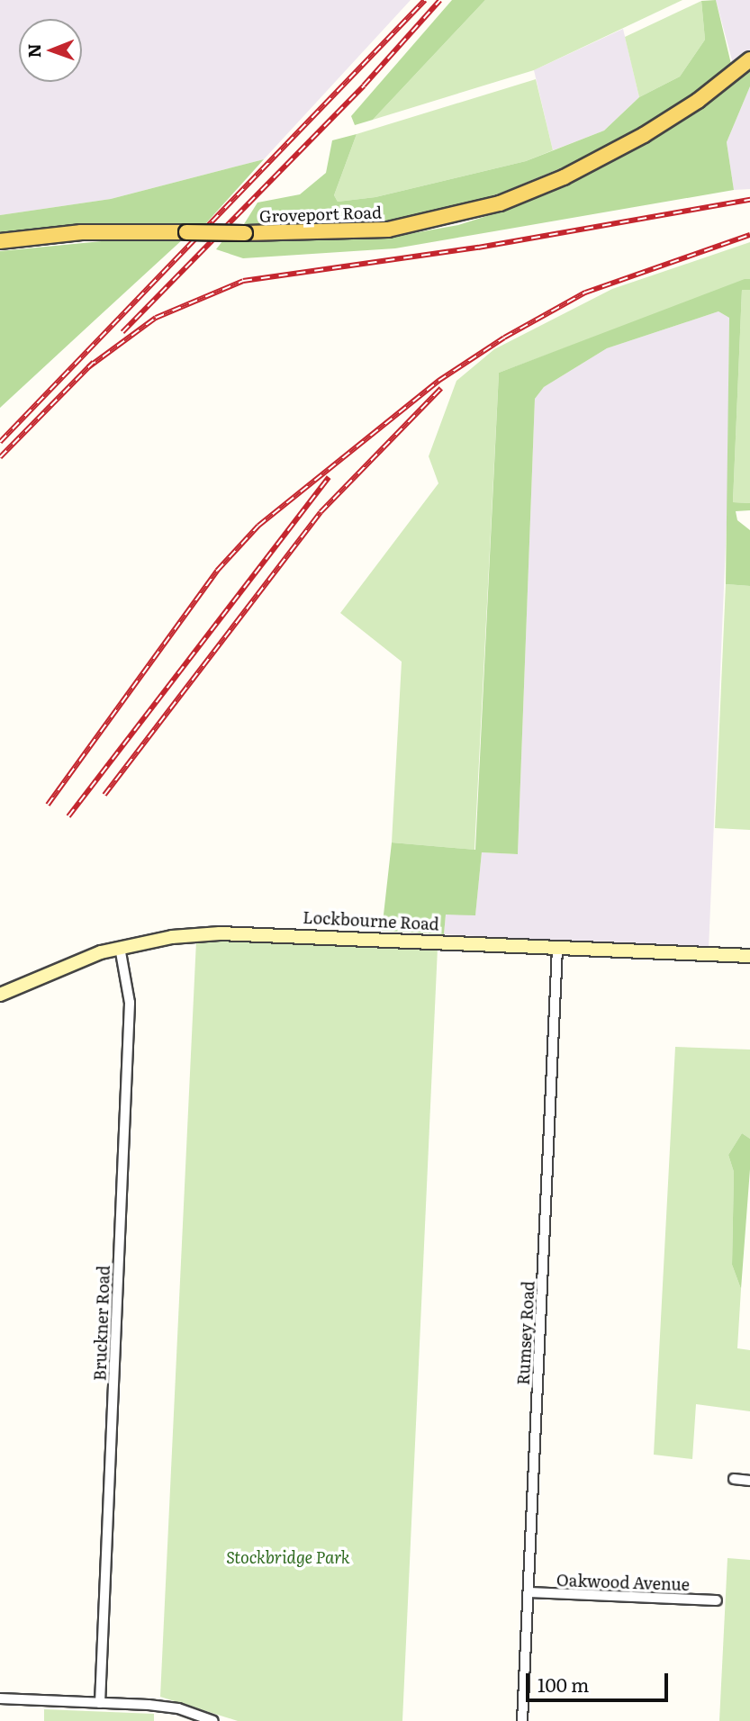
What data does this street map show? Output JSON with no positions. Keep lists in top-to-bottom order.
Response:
{
  "streets": {
    "main road": ["Groveport Road"],
    "street": [
      "Lockbourne Road",
      "Bruckner Road",
      "Rumsey Road",
      "Oakwood Avenue"
    ]
  },
  "crossings": [
    ["Lockbourne Road", "Bruckner Road"],
    ["Lockbourne Road", "Rumsey Road"],
    ["Rumsey Road", "Oakwood Avenue"]
  ],
  "parks": ["Stockbridge Park"],
  "scale_bar": "100 m",
  "north": "left"
}
